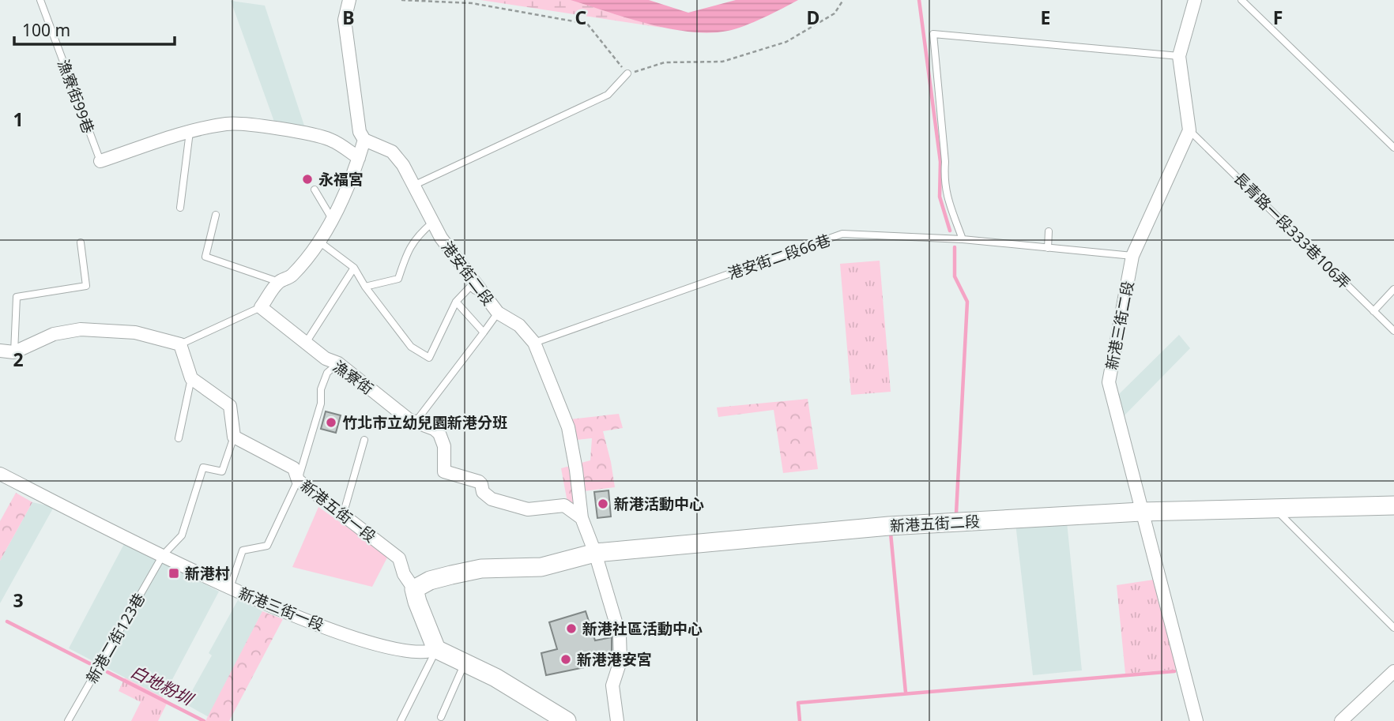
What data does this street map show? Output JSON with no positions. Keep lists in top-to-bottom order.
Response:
{
  "streets": {
    "street": [
      "港安街二段",
      "新港三街二段",
      "漁寮街",
      "新港五街一段",
      "新港五街二段",
      "新港三街一段"
    ],
    "lane": [
      "漁寮街99巷",
      "長青路一段333巷106弄",
      "港安街二段66巷",
      "新港二街123巷"
    ]
  },
  "crossings": [
    ["長青路一段333巷106弄", "新港三街二段"],
    ["港安街二段66巷", "港安街二段"],
    ["港安街二段66巷", "新港三街二段"],
    ["港安街二段", "漁寮街"],
    ["港安街二段", "新港五街二段"],
    ["新港三街二段", "新港五街二段"],
    ["新港五街一段", "新港二街123巷"],
    ["新港三街一段", "新港二街123巷"]
  ],
  "water": ["白地粉圳"],
  "places": {
    "other": [
      "永福宮",
      "竹北市立幼兒園新港分班",
      "新港活動中心",
      "新港社區活動中心",
      "新港港安宮"
    ],
    "transit": ["新港村"]
  },
  "scale_bar": "100 m",
  "grid": {
    "columns": [
      "B",
      "C",
      "D",
      "E",
      "F"
    ],
    "rows": ["1", "2", "3"]
  }
}
